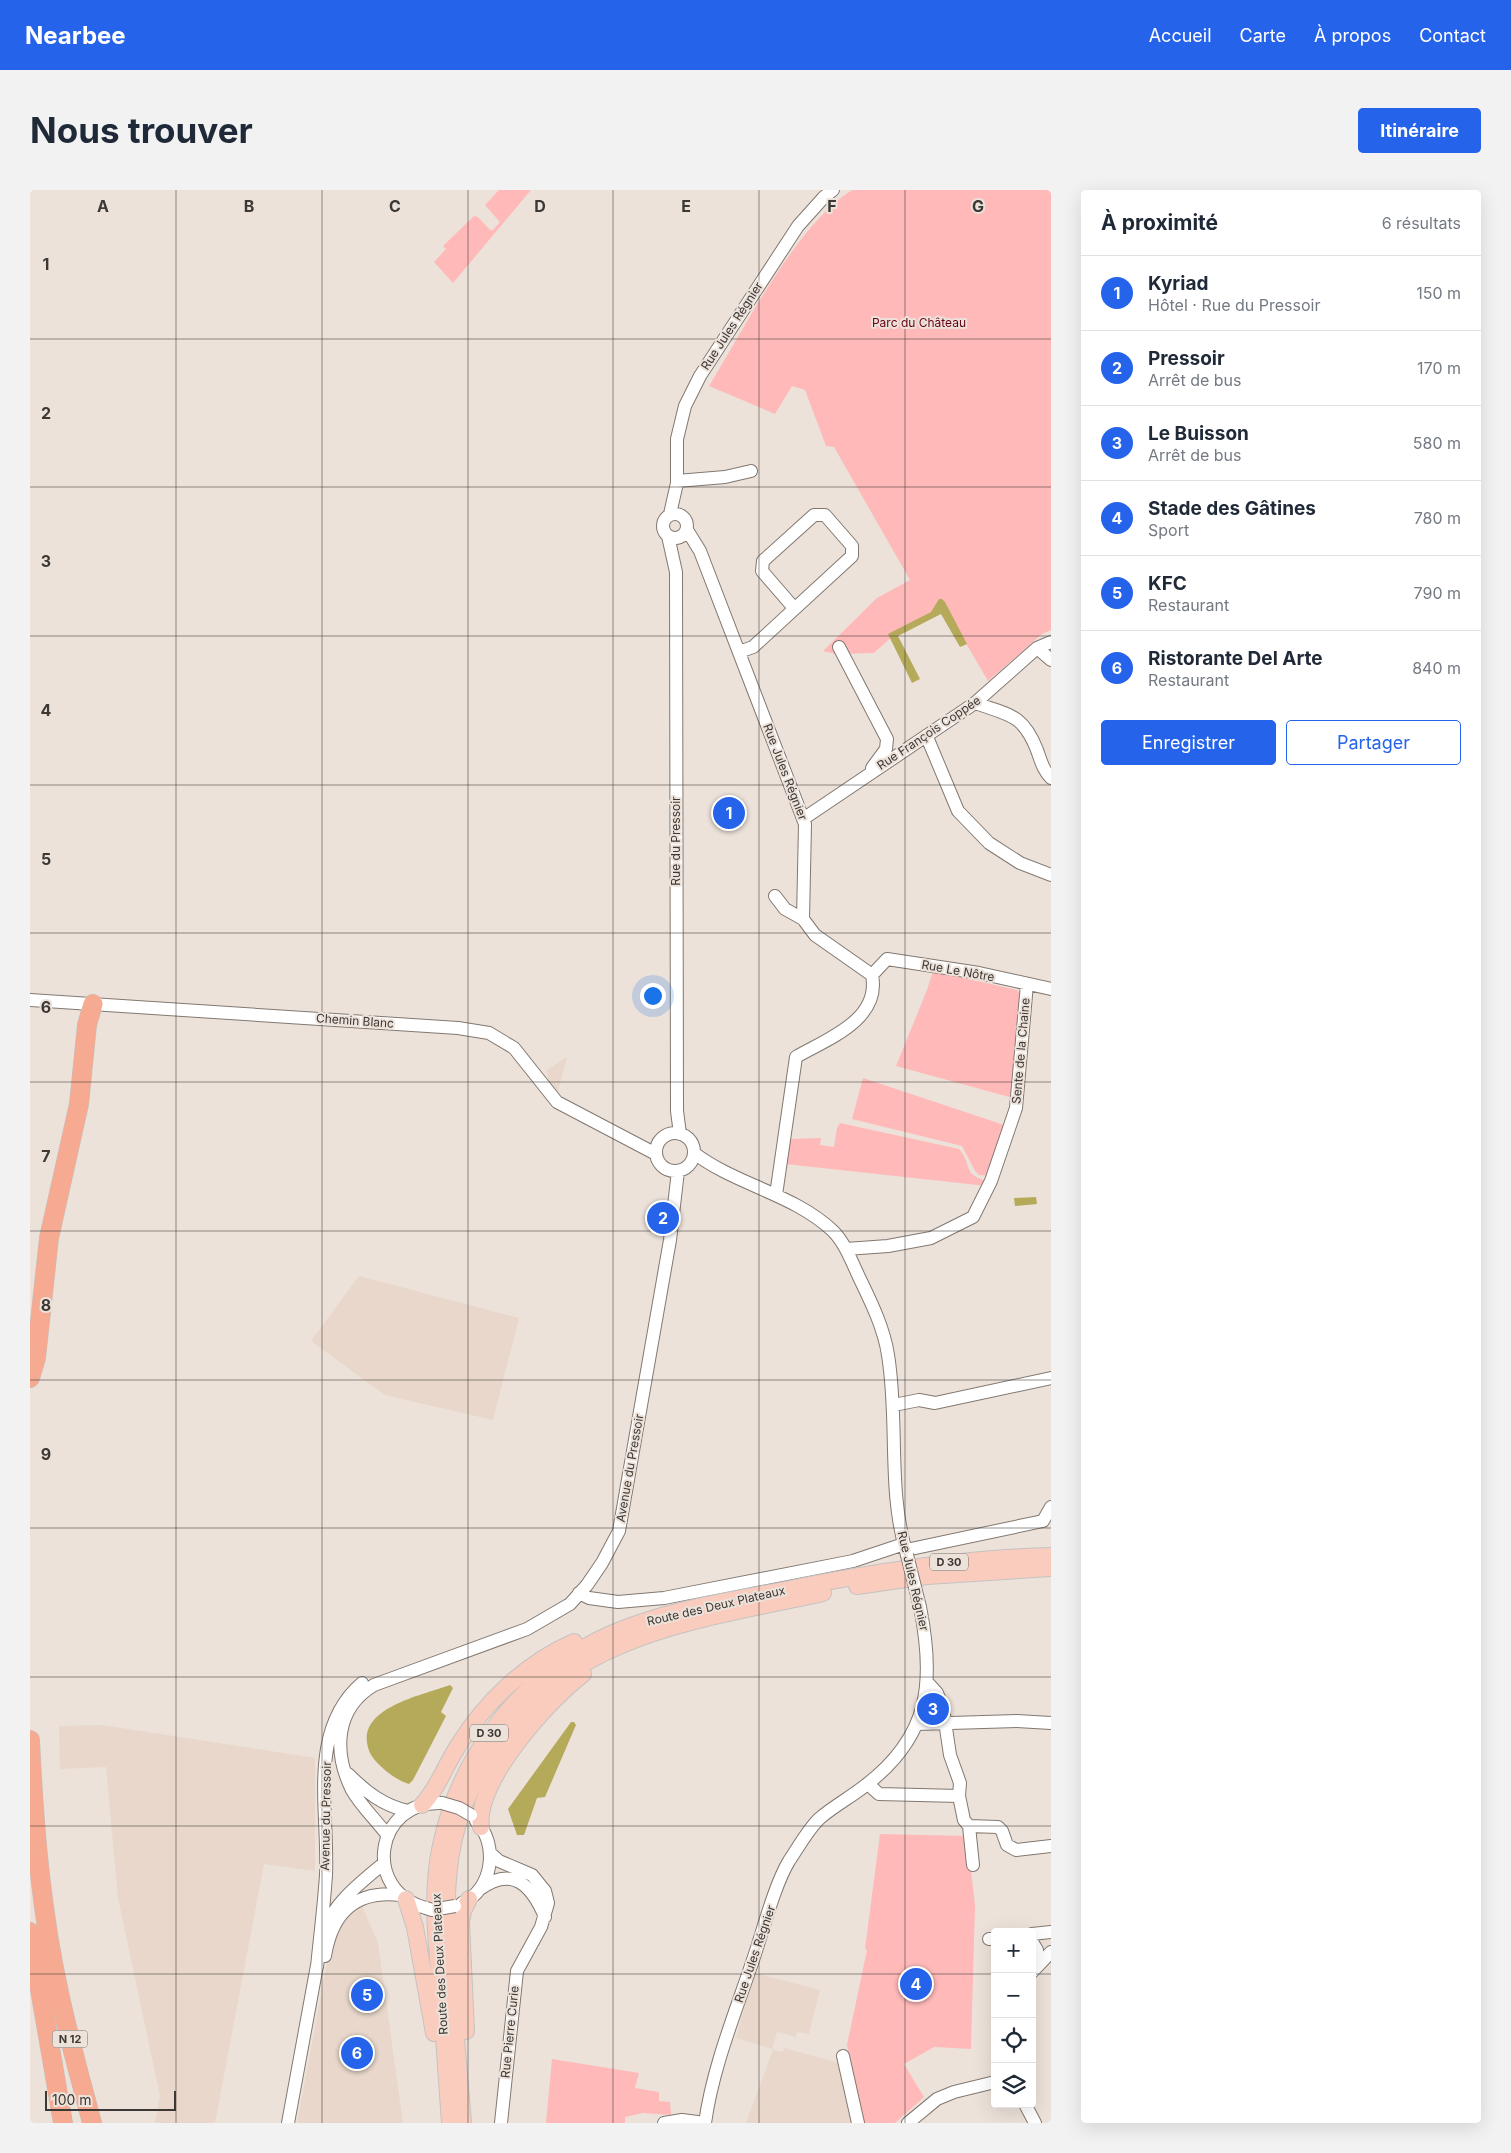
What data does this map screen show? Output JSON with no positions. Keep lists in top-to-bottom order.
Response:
{
  "streets": {
    "highway": ["N 12"],
    "main road": ["D 30", "Route des Deux Plateaux"],
    "street": [
      "Rue Jules Régnier",
      "Rue François Coppée",
      "Rue du Pressoir",
      "Rue Le Nôtre",
      "Chemin Blanc",
      "Sente de la Chaine",
      "Avenue du Pressoir",
      "Rue Pierre Curie"
    ]
  },
  "crossings": [
    ["Rue Jules Régnier", "Rue François Coppée"],
    ["Rue Jules Régnier", "Rue du Pressoir"],
    ["Rue Jules Régnier", "Chemin Blanc"],
    ["Rue Jules Régnier", "Sente de la Chaine"],
    ["Rue Jules Régnier", "Avenue du Pressoir"],
    ["Rue du Pressoir", "Chemin Blanc"],
    ["Rue du Pressoir", "Avenue du Pressoir"],
    ["Rue Le Nôtre", "Sente de la Chaine"],
    ["Chemin Blanc", "Avenue du Pressoir"]
  ],
  "parks": ["Parc du Château"],
  "scale_bar": "100 m",
  "page": {
    "header": "Nearbee",
    "nav": [
      "Accueil",
      "Carte",
      "À propos",
      "Contact"
    ],
    "buttons": [
      "Itinéraire",
      ["Enregistrer", "Partager"]
    ],
    "title": "Nous trouver",
    "heading": ["À proximité", "6 résultats"],
    "list": [
      {
        "mark": "1",
        "name": "Kyriad",
        "note": "Hôtel · Rue du Pressoir",
        "value": "150 m"
      },
      {
        "mark": "2",
        "name": "Pressoir",
        "note": "Arrêt de bus",
        "value": "170 m"
      },
      {
        "mark": "3",
        "name": "Le Buisson",
        "note": "Arrêt de bus",
        "value": "580 m"
      },
      {
        "mark": "4",
        "name": "Stade des Gâtines",
        "note": "Sport",
        "value": "780 m"
      },
      {
        "mark": "5",
        "name": "KFC",
        "note": "Restaurant",
        "value": "790 m"
      },
      {
        "mark": "6",
        "name": "Ristorante Del Arte",
        "note": "Restaurant",
        "value": "840 m"
      }
    ],
    "pins": [
      "1",
      "2",
      "3",
      "4",
      "5",
      "6"
    ],
    "map_buttons": ["+", "−"],
    "scale": "100 m"
  },
  "grid": {
    "columns": [
      "A",
      "B",
      "C",
      "D",
      "E",
      "F",
      "G"
    ],
    "rows": [
      "1",
      "2",
      "3",
      "4",
      "5",
      "6",
      "7",
      "8",
      "9"
    ]
  }
}
